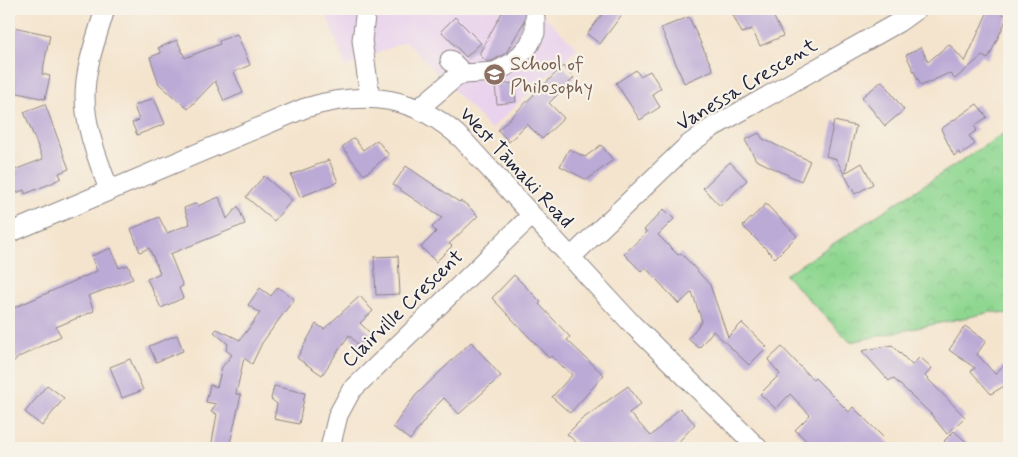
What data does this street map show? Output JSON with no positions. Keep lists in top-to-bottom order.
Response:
{
  "streets": {
    "street": ["Vanessa Crescent", "West Tāmaki Road", "Clairville Crescent"]
  },
  "crossings": [
    ["Vanessa Crescent", "West Tāmaki Road"],
    ["West Tāmaki Road", "Clairville Crescent"]
  ],
  "places": {
    "school or university": ["School of Philosophy"]
  }
}
